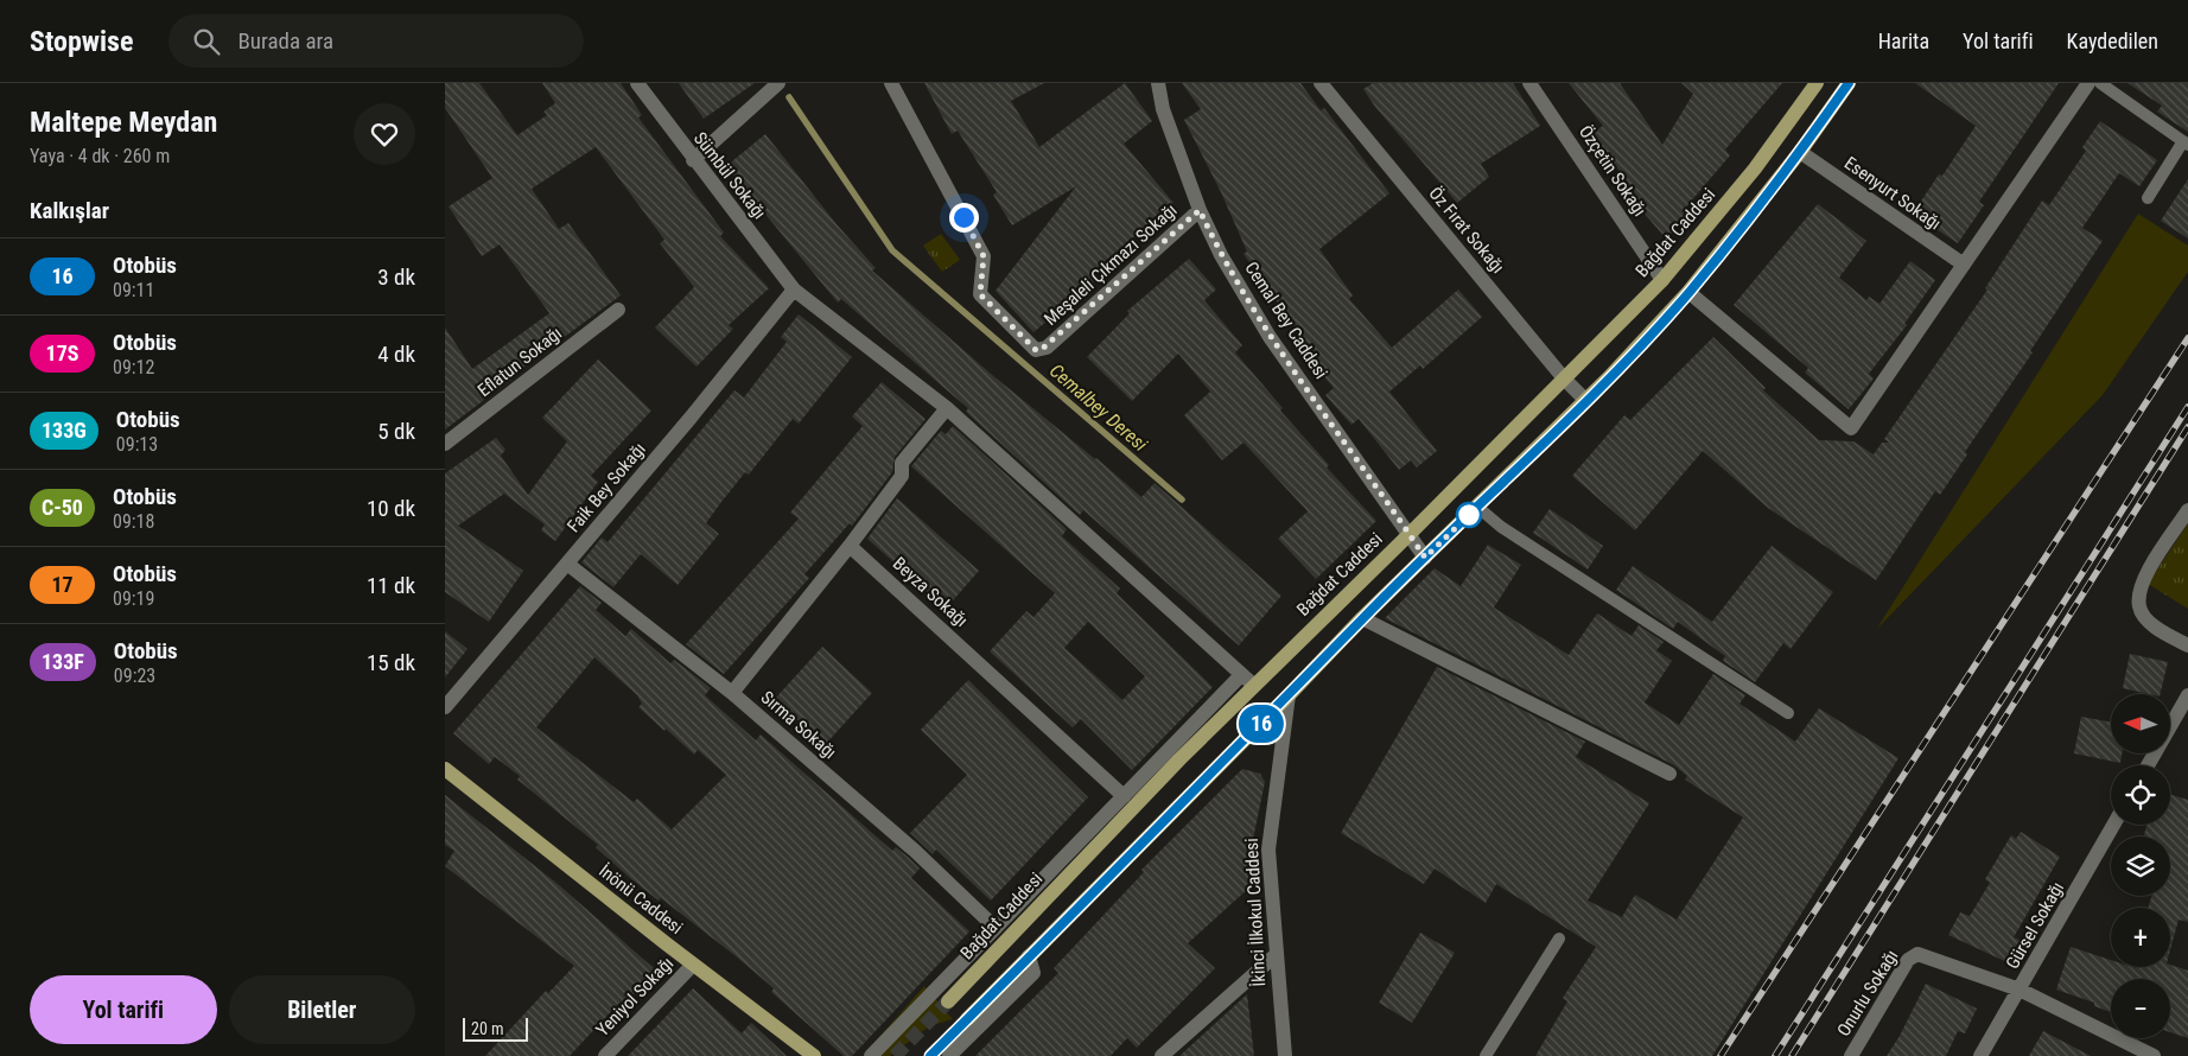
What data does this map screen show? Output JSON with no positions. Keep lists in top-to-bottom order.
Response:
{
  "streets": {
    "main road": ["Bağdat Caddesi", "İnönü Caddesi"],
    "street": [
      "Özçetin Sokağı",
      "Sümbül Sokağı",
      "Esenyurt Sokağı",
      "Öz Fırat Sokağı",
      "Meşaleli Çıkmazı Sokağı",
      "Cemal Bey Caddesi",
      "Eflatun Sokağı",
      "Faik Bey Sokağı",
      "Beyza Sokağı",
      "Sırma Sokağı",
      "İkinci İlkokul Caddesi",
      "Gürsel Sokağı",
      "Onurlu Sokağı",
      "Yeniyol Sokağı"
    ]
  },
  "crossings": [
    ["Özçetin Sokağı", "Bağdat Caddesi"],
    ["Sümbül Sokağı", "Bağdat Caddesi"],
    ["Sümbül Sokağı", "Faik Bey Sokağı"],
    ["Öz Fırat Sokağı", "Bağdat Caddesi"],
    ["Bağdat Caddesi", "Cemal Bey Caddesi"],
    ["Bağdat Caddesi", "Beyza Sokağı"],
    ["Bağdat Caddesi", "Sırma Sokağı"],
    ["Meşaleli Çıkmazı Sokağı", "Cemal Bey Caddesi"],
    ["Faik Bey Sokağı", "Sırma Sokağı"],
    ["İnönü Caddesi", "Yeniyol Sokağı"],
    ["Gürsel Sokağı", "Onurlu Sokağı"]
  ],
  "water": ["Cemalbey Deresi"],
  "lines": ["bus line 16"],
  "scale_bar": "20 m",
  "north": "left",
  "page": {
    "header": "Stopwise",
    "search": "Burada ara",
    "nav": ["Harita", "Yol tarifi", "Kaydedilen"],
    "heading": [
      ["Maltepe Meydan", "Yaya · 4 dk · 260 m"],
      "Kalkışlar"
    ],
    "on_map": "16",
    "list": [
      {
        "mark": "16",
        "name": "Otobüs",
        "note": "09:11",
        "value": "3 dk"
      },
      {
        "mark": "17S",
        "name": "Otobüs",
        "note": "09:12",
        "value": "4 dk"
      },
      {
        "mark": "133G",
        "name": "Otobüs",
        "note": "09:13",
        "value": "5 dk"
      },
      {
        "mark": "C-50",
        "name": "Otobüs",
        "note": "09:18",
        "value": "10 dk"
      },
      {
        "mark": "17",
        "name": "Otobüs",
        "note": "09:19",
        "value": "11 dk"
      },
      {
        "mark": "133F",
        "name": "Otobüs",
        "note": "09:23",
        "value": "15 dk"
      }
    ],
    "map_buttons": ["+", "−"],
    "buttons": ["Yol tarifi", "Biletler"],
    "scale": "20 m"
  }
}
